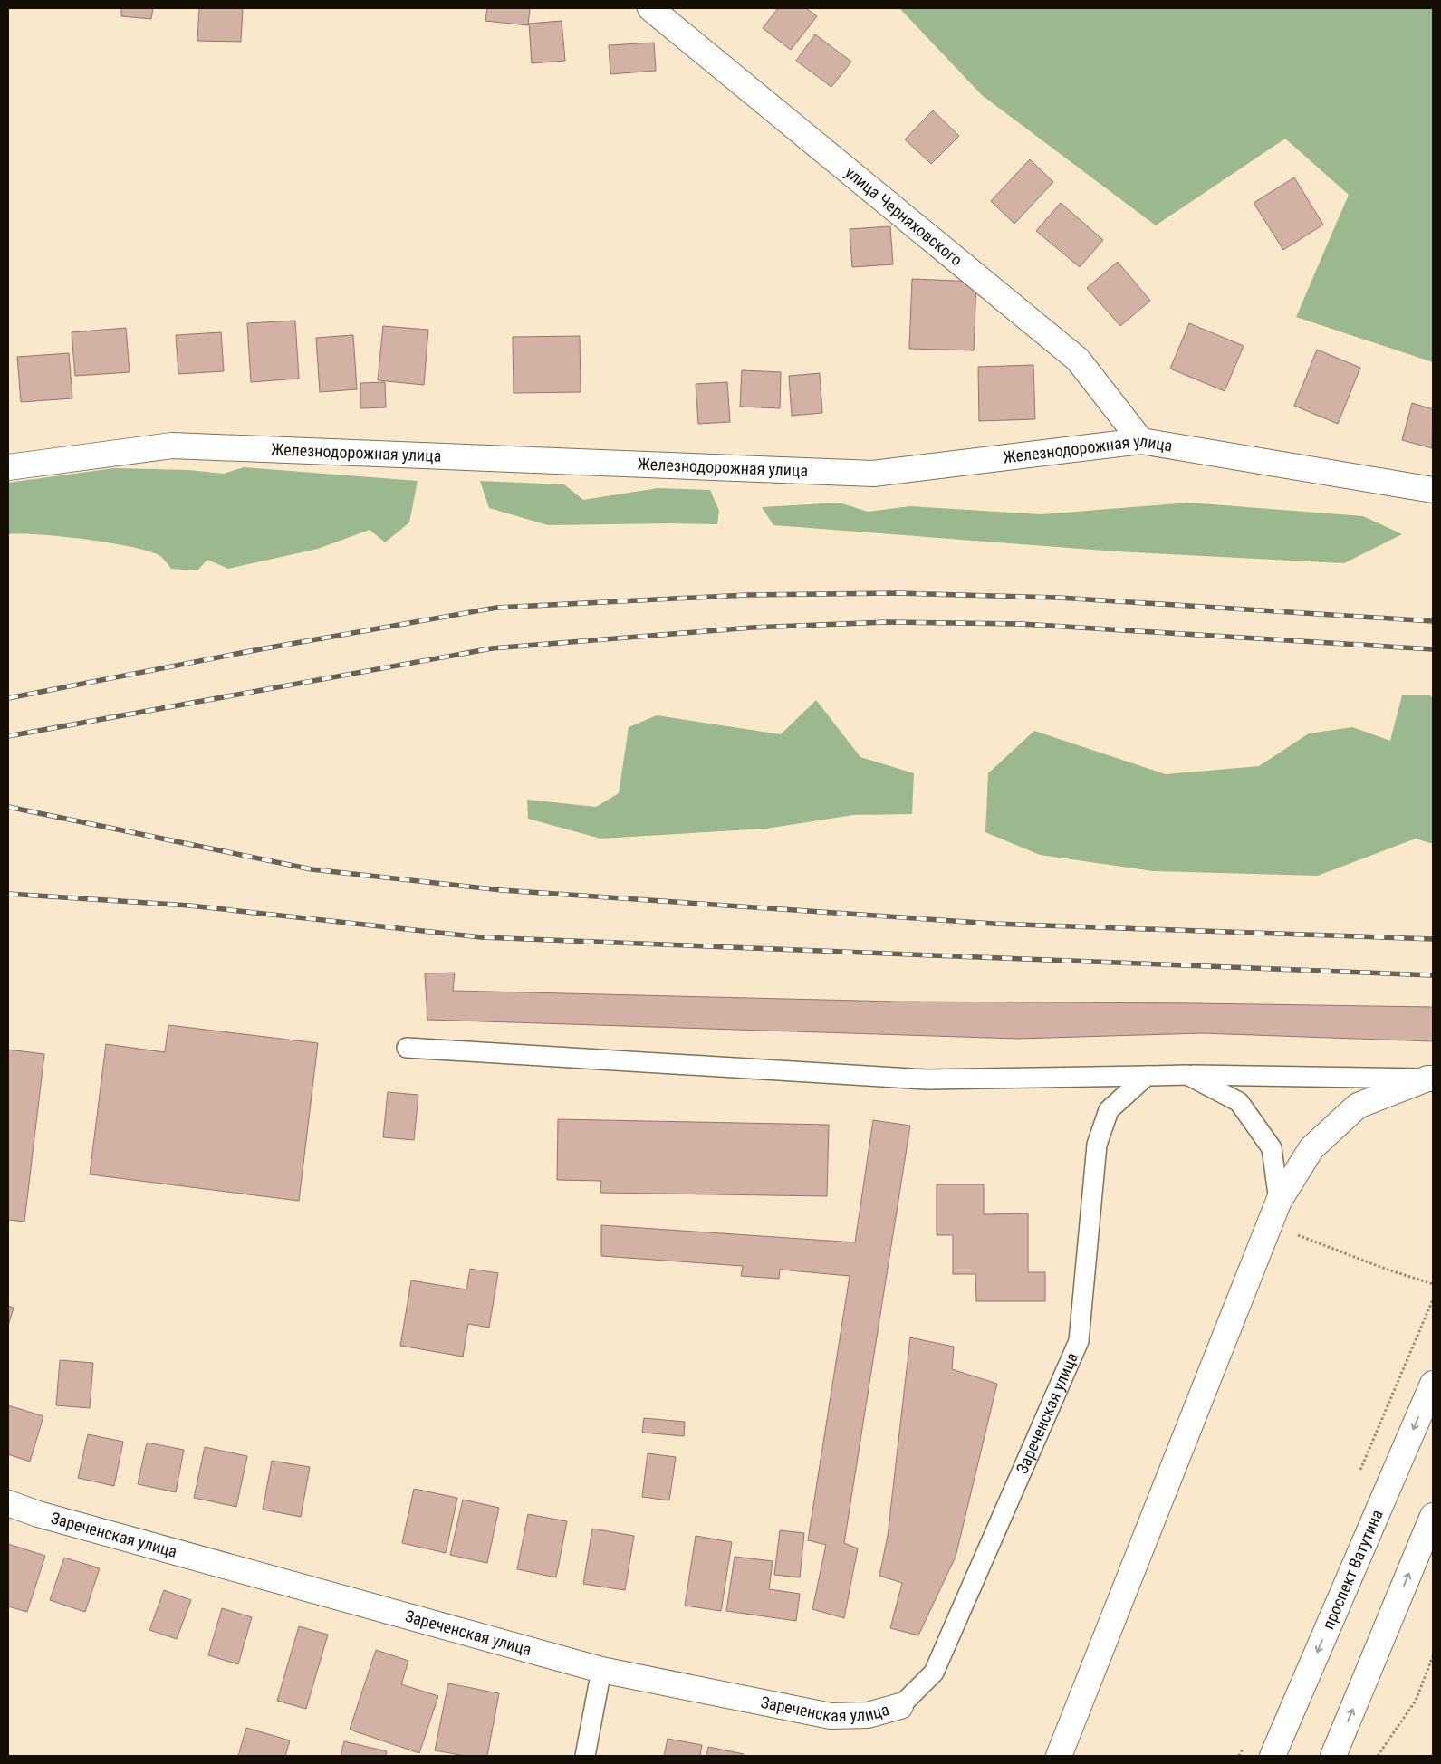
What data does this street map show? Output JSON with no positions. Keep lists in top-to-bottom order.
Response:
{
  "streets": {
    "street": [
      "улица Черняховского",
      "Железнодорожная улица",
      "Зареченская улица",
      "проспект Ватутина"
    ]
  },
  "crossings": [
    ["улица Черняховского", "Железнодорожная улица"]
  ]
}
